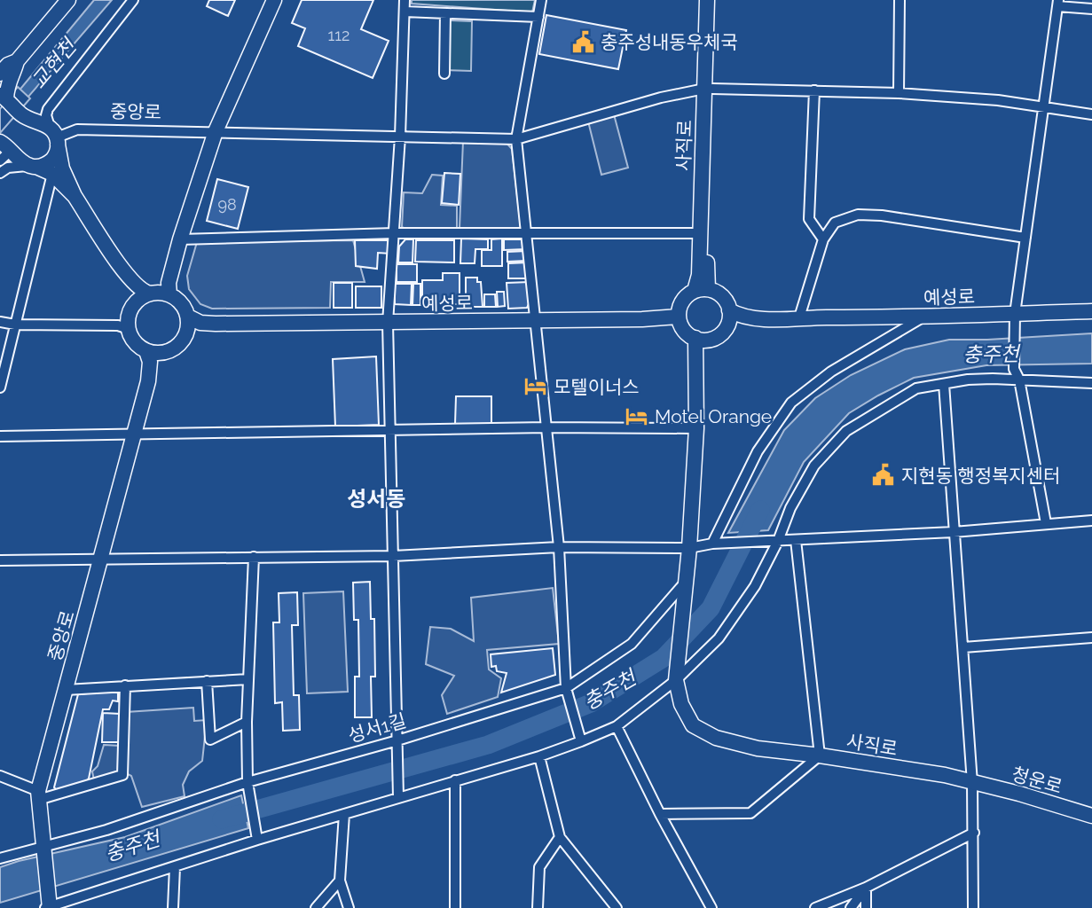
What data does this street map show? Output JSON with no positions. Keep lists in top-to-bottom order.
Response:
{
  "streets": {
    "street": [
      "중앙로",
      "사직로",
      "예성로",
      "성서1길",
      "청운로"
    ]
  },
  "crossings": [
    ["중앙로", "사직로"],
    ["중앙로", "예성로"],
    ["중앙로", "성서1길"],
    ["사직로", "예성로"],
    ["사직로", "청운로"]
  ],
  "districts": ["성서동"],
  "water": ["교현천", "충주천"],
  "places": {
    "public building": ["충주성내동우체국", "지현동 행정복지센터"],
    "hotel": ["모텔이너스", "Motel Orange"]
  },
  "house_numbers": ["112", "98"]
}
